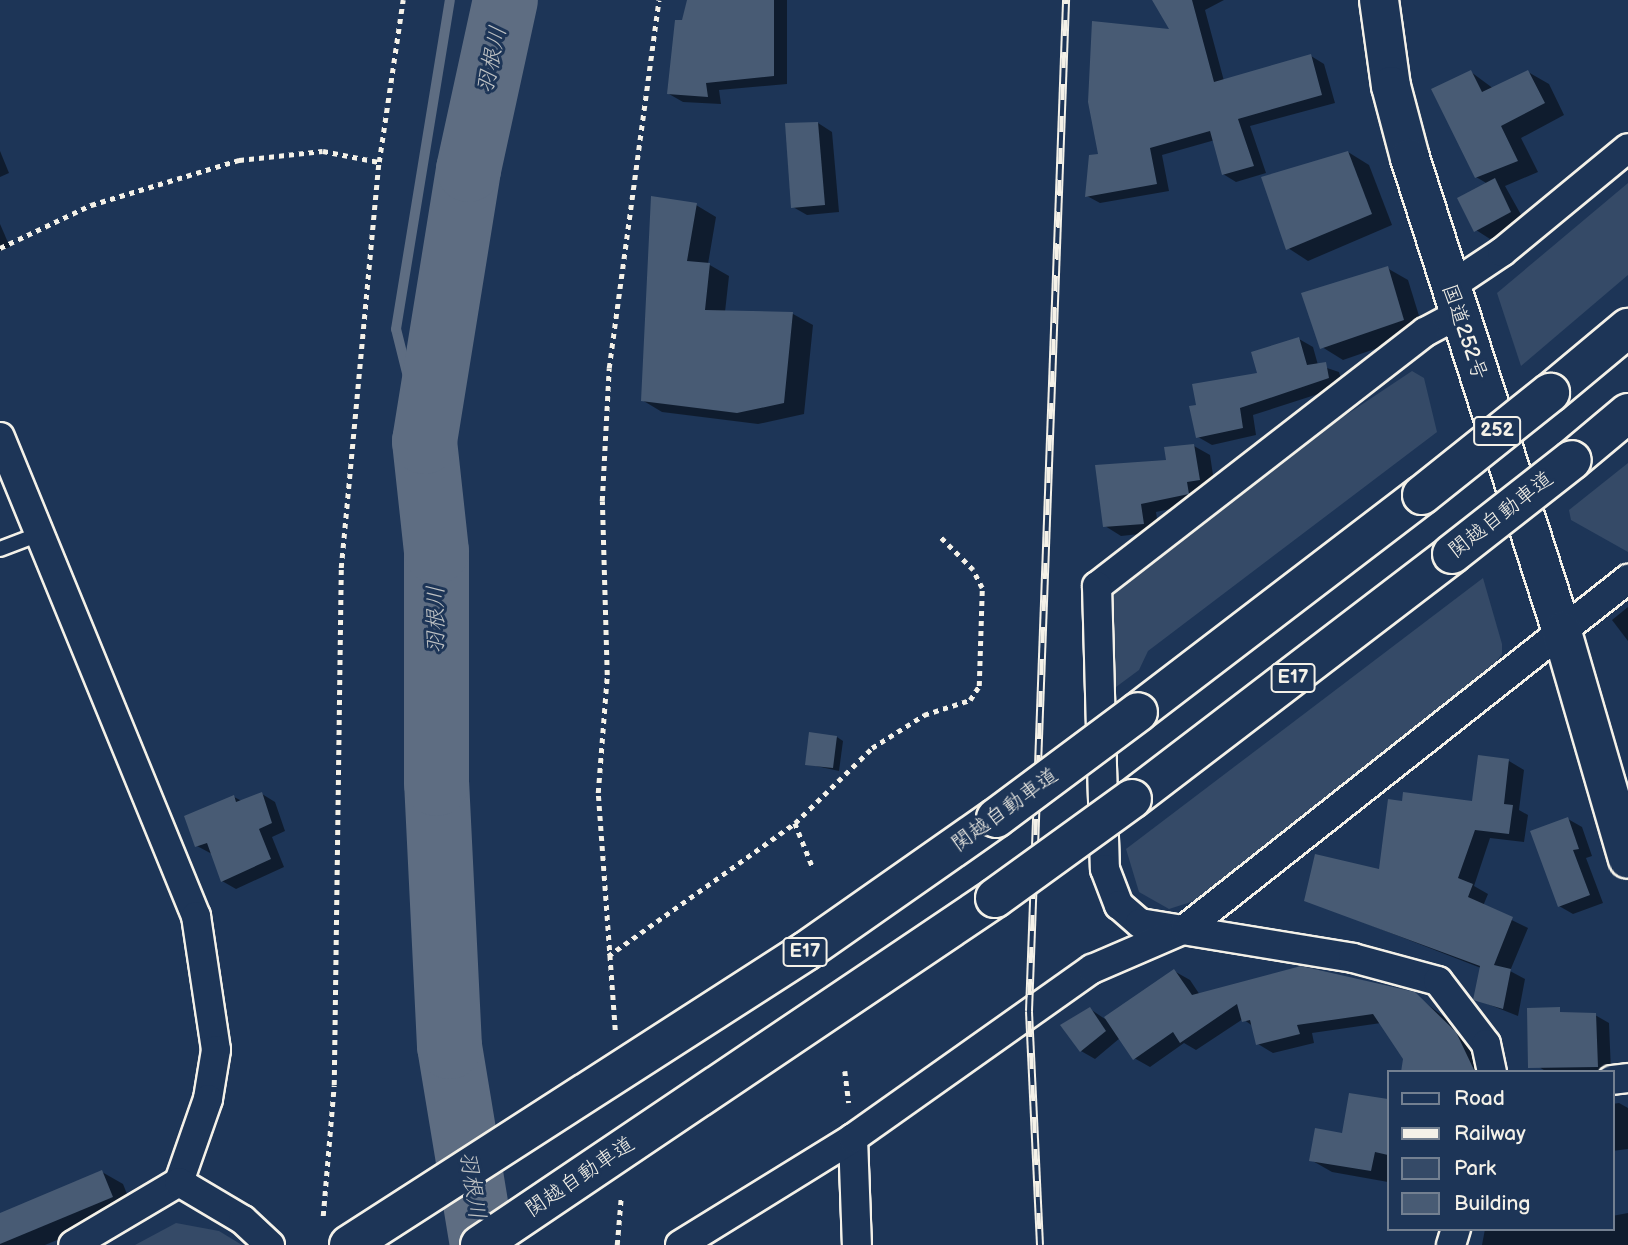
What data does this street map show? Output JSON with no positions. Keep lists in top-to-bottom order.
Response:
{
  "streets": {
    "highway": [
      "国道252号",
      "252",
      "関越自動車道",
      "E17"
    ]
  },
  "water": ["羽根川"],
  "legend": [
    "Road",
    "Railway",
    "Park",
    "Building"
  ]
}
